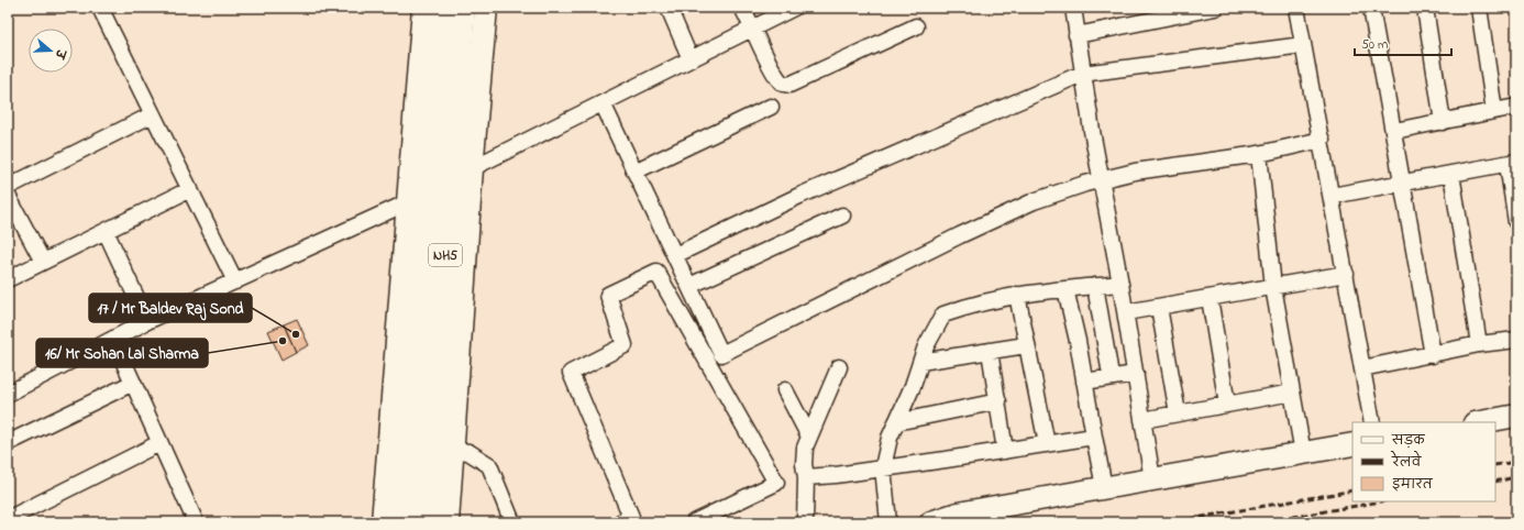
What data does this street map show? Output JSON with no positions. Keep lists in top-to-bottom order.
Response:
{
  "streets": {
    "highway": ["NH5"]
  },
  "places": ["17 / Mr Baldev Raj Sond", "16/ Mr Sohan Lal Sharma"],
  "legend": ["सड़क", "रेलवे", "इमारत"],
  "scale_bar": "50 m",
  "north": "right"
}
